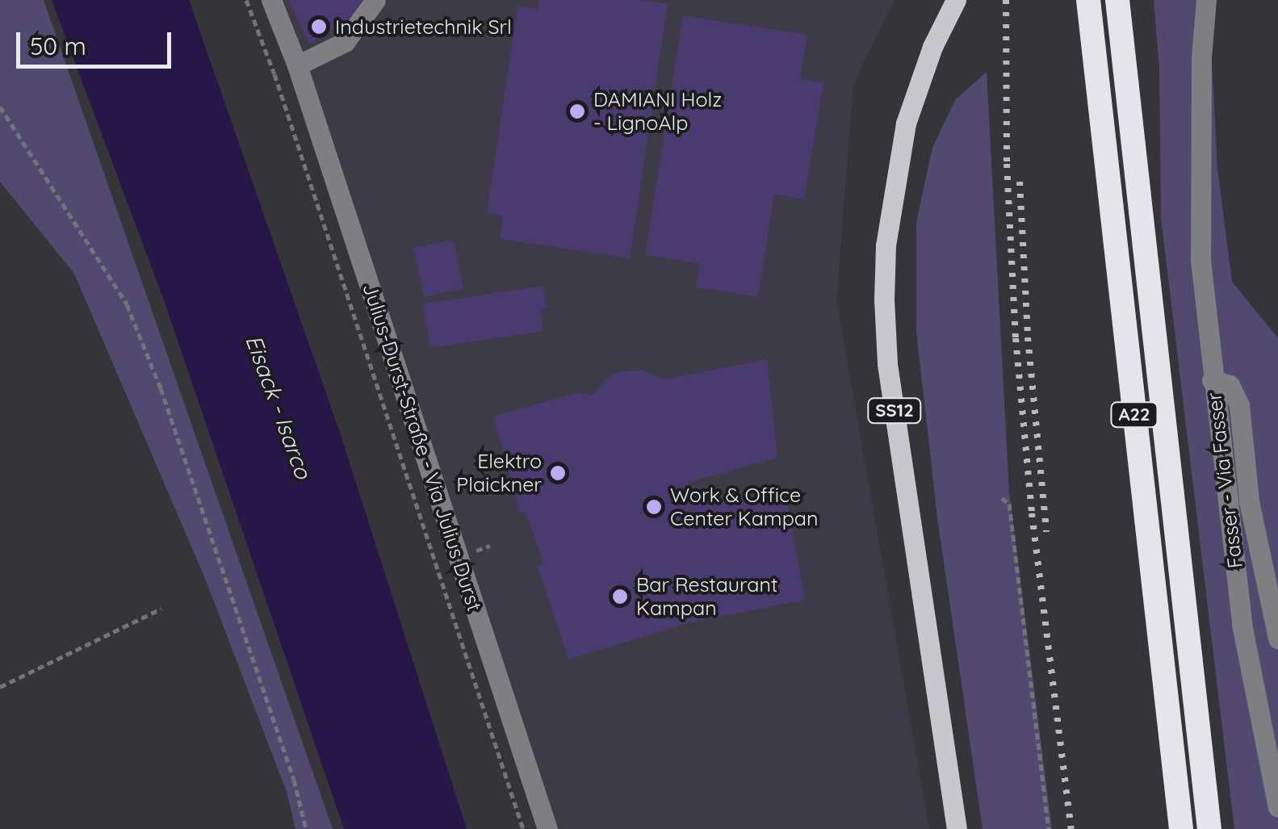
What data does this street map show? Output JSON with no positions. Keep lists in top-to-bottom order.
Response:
{
  "streets": {
    "highway": ["A22"],
    "main road": ["SS12"],
    "street": ["Julius-Durst-Straße - Via Julius Durst", "Fasser - Via Fasser"]
  },
  "water": ["Eisack - Isarco"],
  "places": [
    "Industrietechnik Srl",
    "DAMIANI Holz - LignoAlp",
    "Elektro Plaickner",
    "Work & Office Center Kampan",
    "Bar Restaurant Kampan"
  ],
  "scale_bar": "50 m"
}
